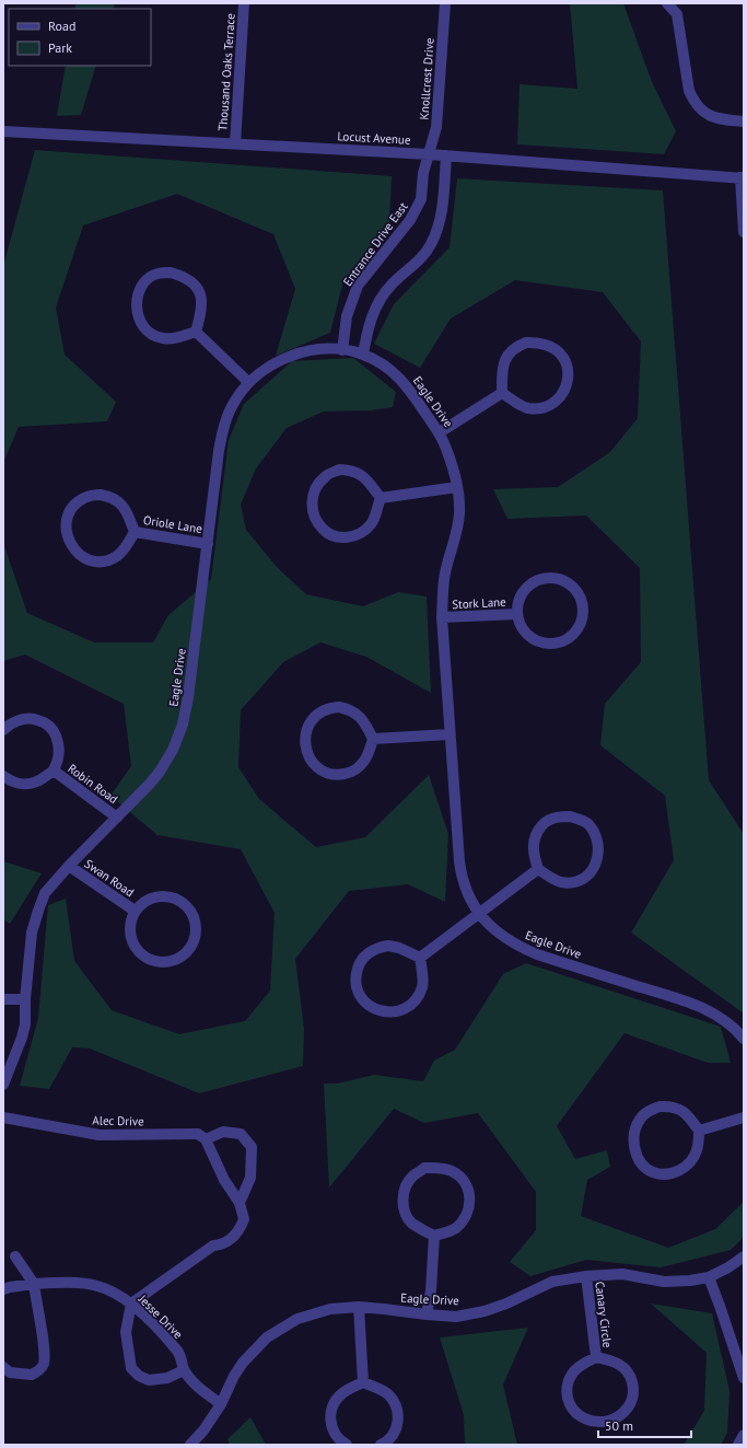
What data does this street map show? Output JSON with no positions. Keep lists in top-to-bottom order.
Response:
{
  "streets": {
    "street": [
      "Thousand Oaks Terrace",
      "Knollcrest Drive",
      "Locust Avenue",
      "Entrance Drive East",
      "Eagle Drive",
      "Oriole Lane",
      "Stork Lane",
      "Robin Road",
      "Swan Road",
      "Alec Drive",
      "Canary Circle",
      "Jesse Drive"
    ]
  },
  "crossings": [
    ["Thousand Oaks Terrace", "Locust Avenue"],
    ["Knollcrest Drive", "Locust Avenue"],
    ["Knollcrest Drive", "Entrance Drive East"],
    ["Locust Avenue", "Entrance Drive East"],
    ["Entrance Drive East", "Eagle Drive"],
    ["Eagle Drive", "Oriole Lane"],
    ["Eagle Drive", "Stork Lane"],
    ["Eagle Drive", "Robin Road"],
    ["Eagle Drive", "Swan Road"],
    ["Eagle Drive", "Canary Circle"],
    ["Eagle Drive", "Jesse Drive"]
  ],
  "legend": ["Road", "Park"],
  "scale_bar": "50 m"
}
